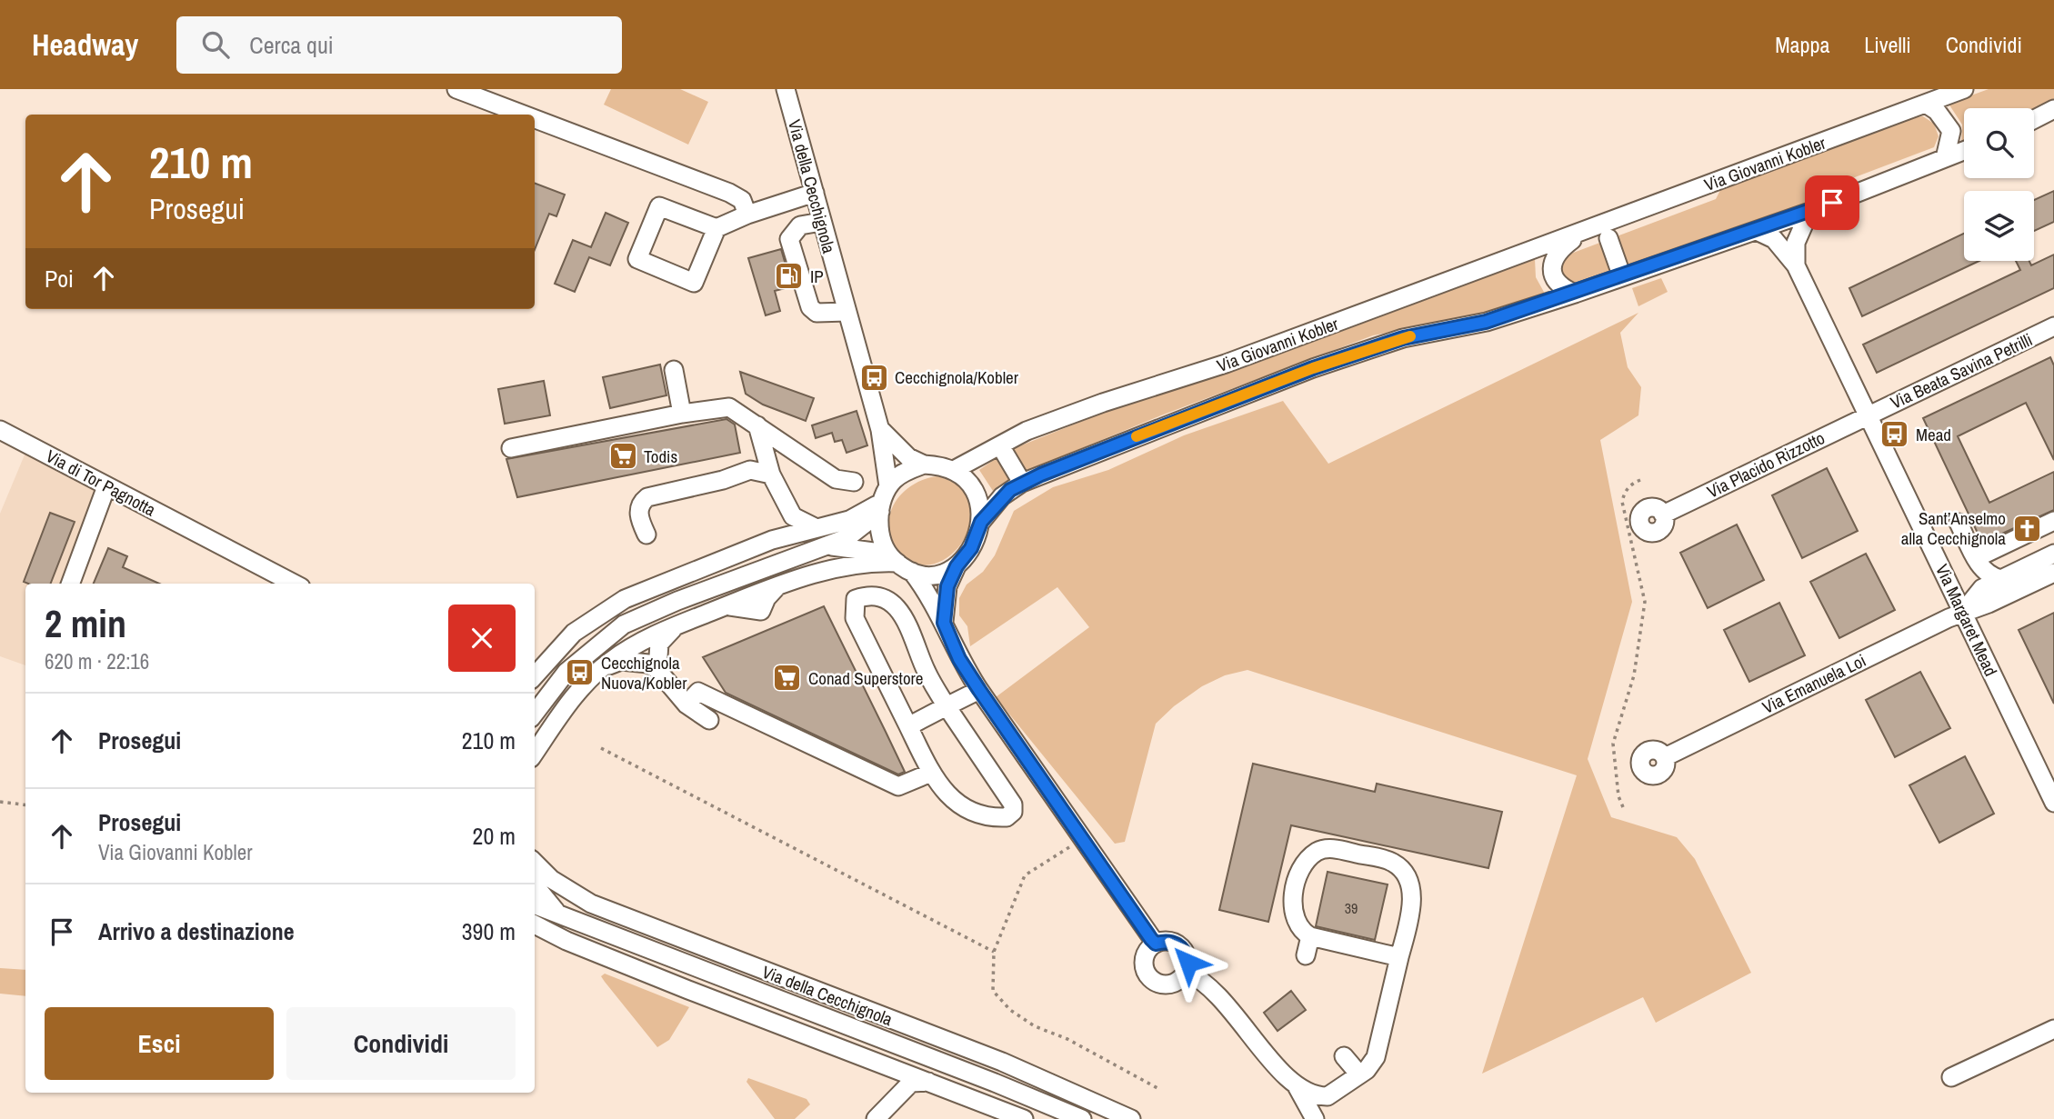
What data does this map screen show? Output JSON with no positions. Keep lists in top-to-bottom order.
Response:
{
  "streets": {
    "street": [
      "Via Giovanni Kobler",
      "Via della Cecchignola",
      "Via Beata Savina Petrilli",
      "Via Placido Rizzotto",
      "Via di Tor Pagnotta",
      "Via Margaret Mead",
      "Via Emanuela Loi"
    ]
  },
  "crossings": [
    ["Via Giovanni Kobler", "Via della Cecchignola"],
    ["Via Giovanni Kobler", "Via Margaret Mead"],
    ["Via Beata Savina Petrilli", "Via Placido Rizzotto"],
    ["Via Beata Savina Petrilli", "Via Margaret Mead"],
    ["Via Placido Rizzotto", "Via Margaret Mead"],
    ["Via Margaret Mead", "Via Emanuela Loi"]
  ],
  "places": {
    "fuel station": ["IP"],
    "bus stop": ["Cecchignola/Kobler", "Mead", "Cecchignola Nuova/Kobler"],
    "supermarket": ["Todis", "Conad Superstore"],
    "church": ["Sant’Anselmo alla Cecchignola"]
  },
  "house_numbers": ["39"],
  "page": {
    "header": "Headway",
    "search": "Cerca qui",
    "nav": ["Mappa", "Livelli", "Condividi"],
    "turn": ["210 m", "Prosegui"],
    "then": "Poi",
    "heading": ["2 min", "620 m · 22:16"],
    "list": [
      {
        "name": "Prosegui",
        "value": "210 m"
      },
      {
        "name": "Prosegui",
        "note": "Via Giovanni Kobler",
        "value": "20 m"
      },
      {
        "name": "Arrivo a destinazione",
        "value": "390 m"
      }
    ],
    "buttons": ["Esci", "Condividi"]
  }
}
